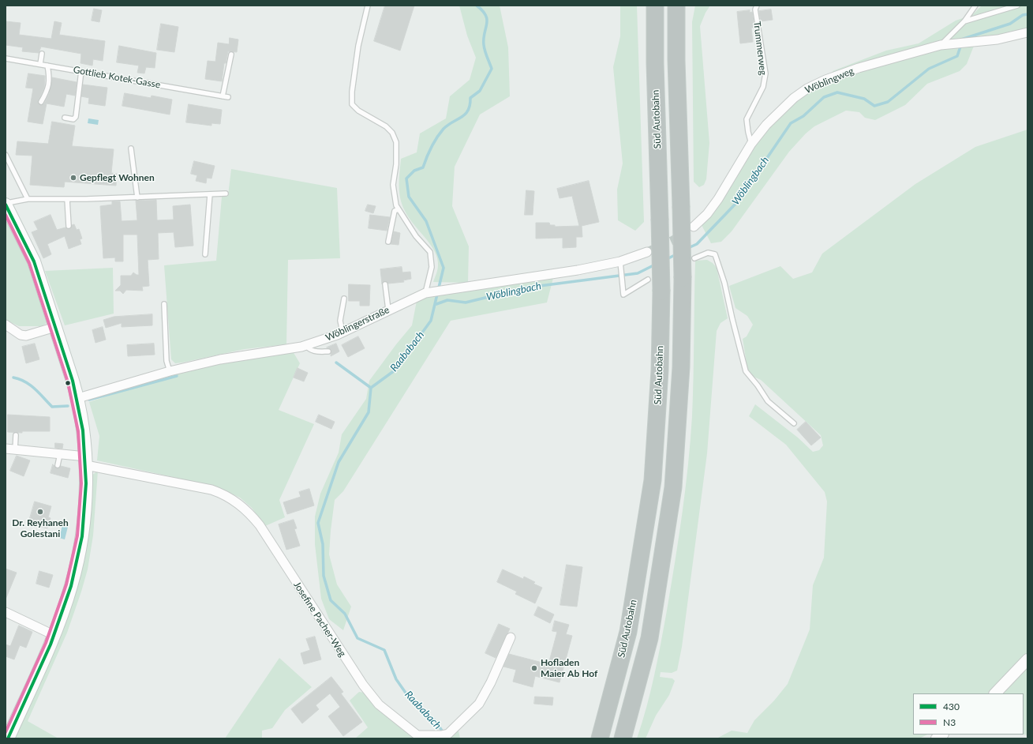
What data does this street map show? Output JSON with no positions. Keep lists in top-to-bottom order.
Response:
{
  "streets": {
    "highway": ["Süd Autobahn"],
    "street": ["Wöblingweg", "Wöblingerstraße", "Josefine Pacher-Weg"],
    "lane": ["Trummerweg", "Gottlieb Kotek-Gasse"]
  },
  "crossings": [
    ["Trummerweg", "Wöblingweg"]
  ],
  "water": ["Wöblingbach", "Raababach"],
  "places": ["Gepflegt Wohnen", "Dr. Reyhaneh Golestani", "Hofladen Maier Ab Hof"],
  "lines": ["transit line 430", "transit line N3"],
  "legend": ["430", "N3"]
}
